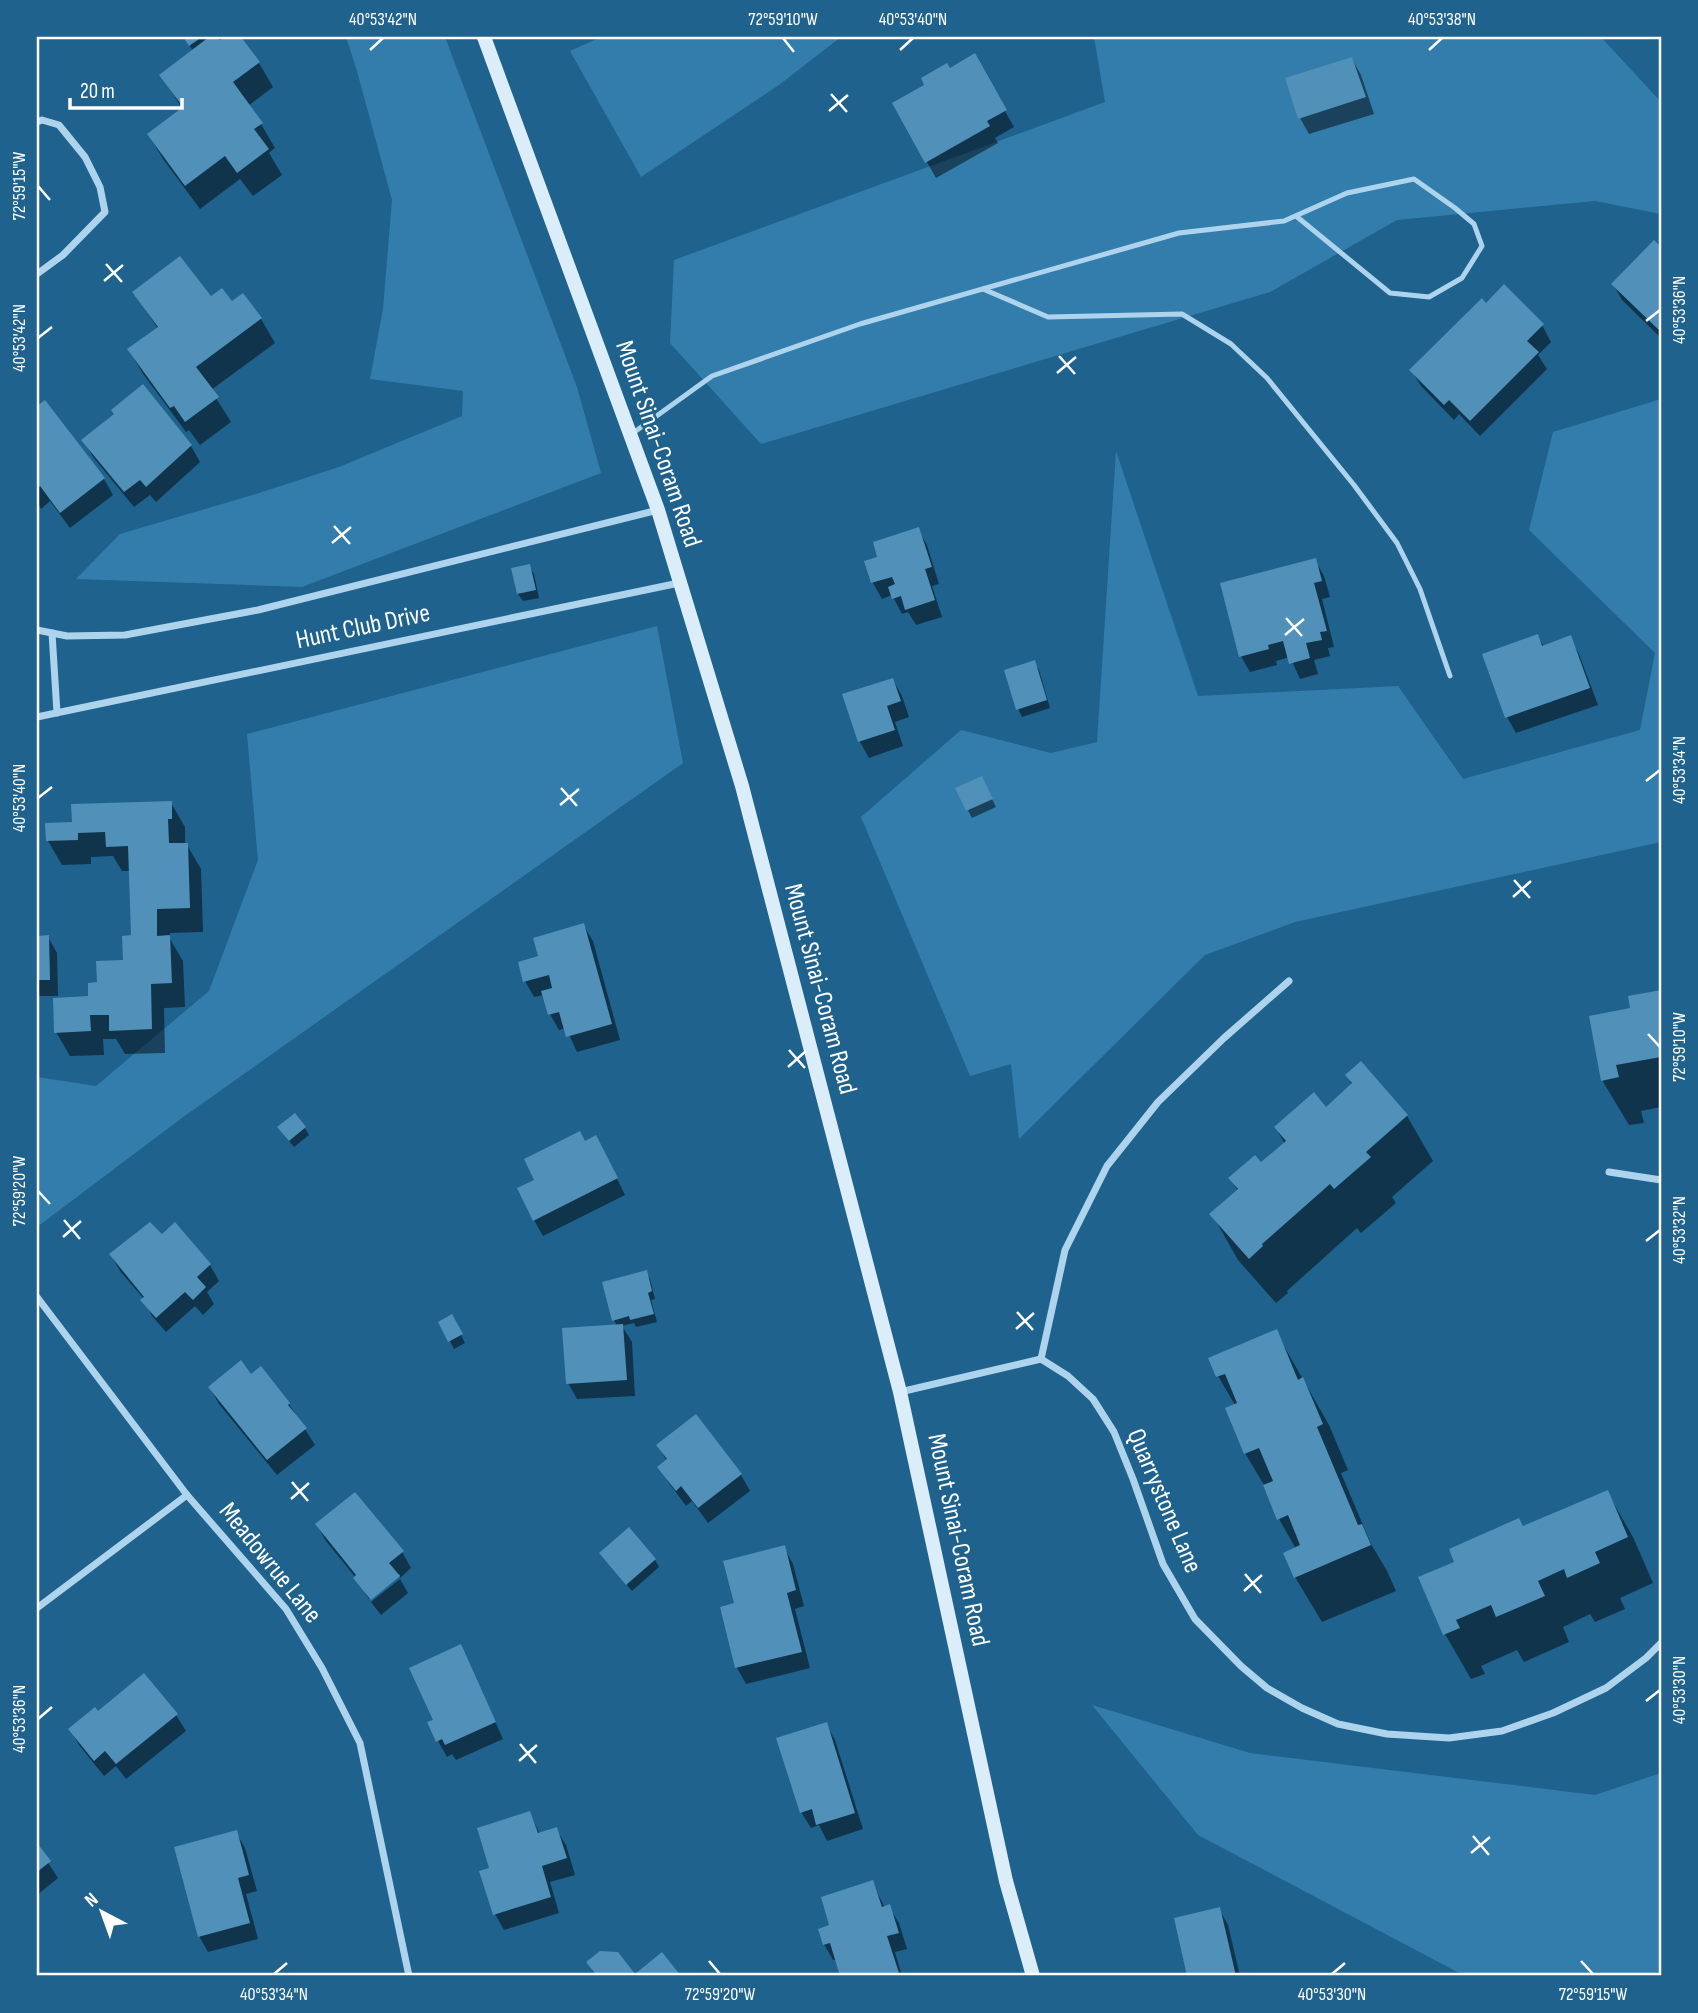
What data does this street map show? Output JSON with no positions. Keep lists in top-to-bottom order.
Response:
{
  "streets": {
    "main road": ["Mount Sinai-Coram Road"],
    "street": ["Hunt Club Drive", "Quarrystone Lane", "Meadowrue Lane"]
  },
  "crossings": [
    ["Mount Sinai-Coram Road", "Hunt Club Drive"]
  ],
  "scale_bar": "20 m",
  "north": "top left",
  "coordinates": [
    "40°53'42\"N",
    "72°59'10\"W",
    "40°53'40\"N",
    "40°53'38\"N",
    "72°59'15\"W",
    "40°53'36\"N",
    "40°53'34\"N",
    "72°59'20\"W",
    "40°53'32\"N",
    "40°53'30\"N"
  ]
}
